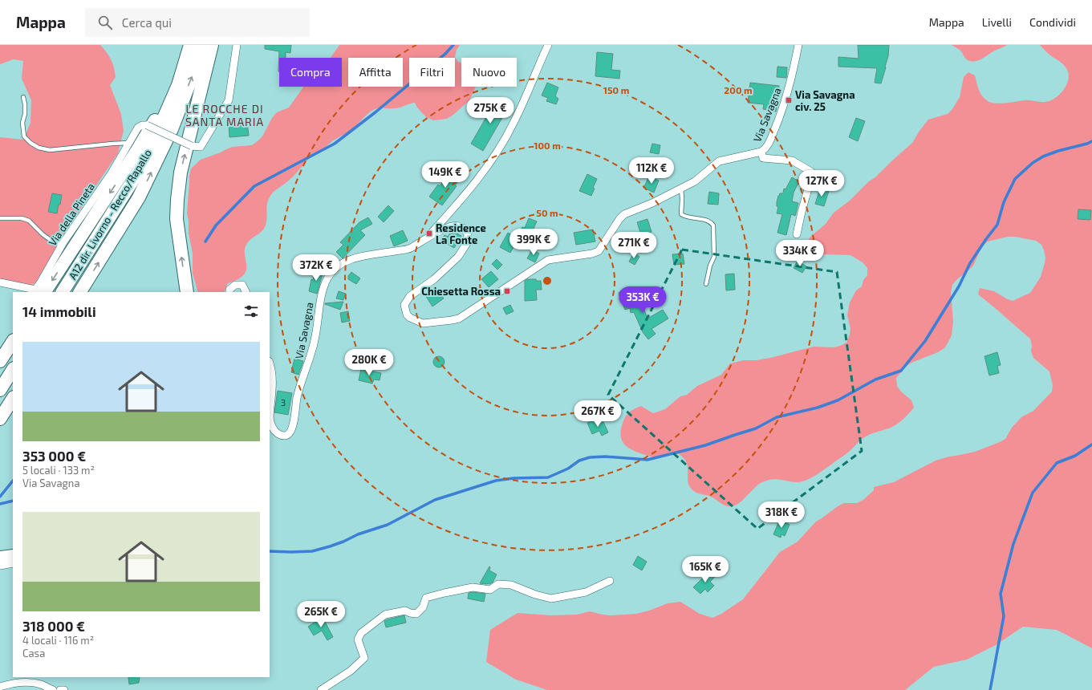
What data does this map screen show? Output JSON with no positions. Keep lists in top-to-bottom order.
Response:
{
  "streets": {
    "highway": ["A12 dir. Livorno - Recco/Rapallo"],
    "street": ["Via Savagna", "Via della Pineta"]
  },
  "districts": ["LE ROCCHE DI SANTA MARIA"],
  "places": {
    "transit": ["Via Savagna civ. 25", "Residence La Fonte", "Chiesetta Rossa"]
  },
  "house_numbers": ["3"],
  "page": {
    "header": "Mappa",
    "search": "Cerca qui",
    "nav": ["Mappa", "Livelli", "Condividi"],
    "chip": [
      "Compra",
      "Affitta",
      "Filtri",
      "Nuovo"
    ],
    "price": [
      "275K €",
      "112K €",
      "149K €",
      "127K €",
      "399K €",
      "271K €",
      "334K €",
      "372K €",
      "353K €",
      "280K €",
      "267K €",
      "318K €",
      "165K €",
      "265K €"
    ],
    "heading": "14 immobili",
    "list": [
      {
        "name": "353 000 €",
        "note": "5 locali · 133 m² · Via Savagna"
      },
      {
        "name": "318 000 €",
        "note": "4 locali · 116 m² · Casa"
      }
    ]
  },
  "rings": [
    "200 m",
    "150 m",
    "100 m",
    "50 m"
  ]
}
